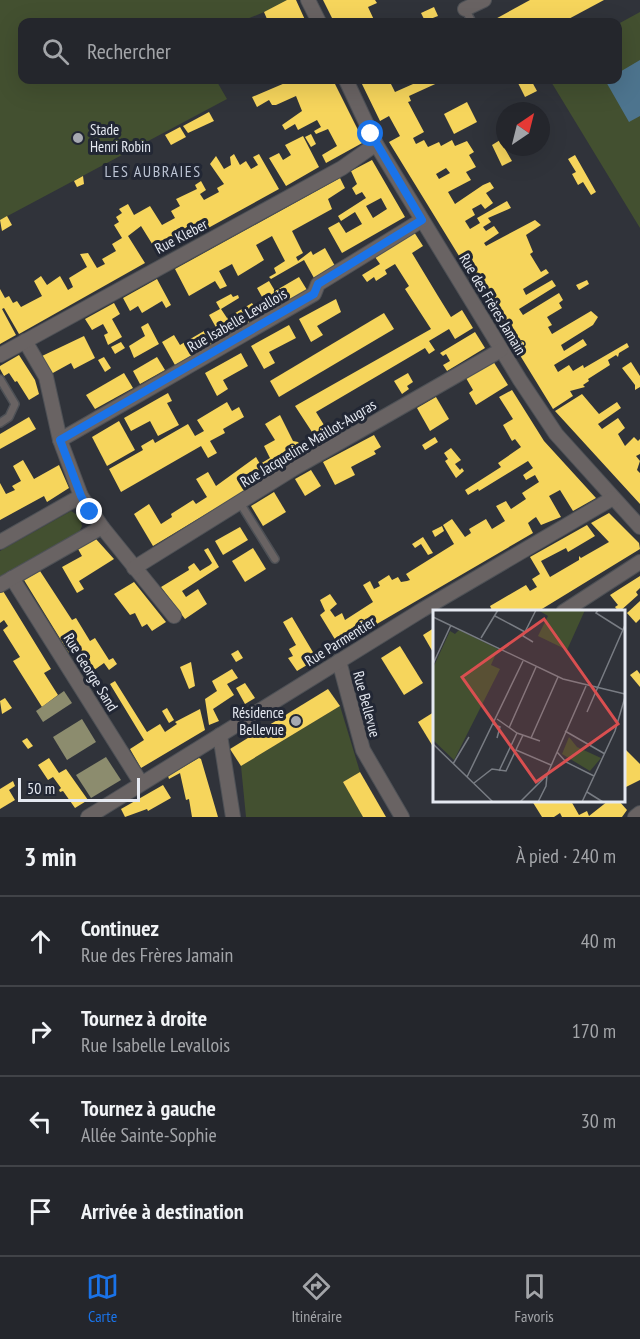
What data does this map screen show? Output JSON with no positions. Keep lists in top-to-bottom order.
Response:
{
  "streets": {
    "street": [
      "Rue Kleber",
      "Rue des Frères Jamain",
      "Rue Isabelle Levallois",
      "Rue Jacqueline Maillot-Augras",
      "Rue Parmentier",
      "Rue George Sand",
      "Rue Bellevue"
    ]
  },
  "crossings": [
    ["Rue Kleber", "Rue des Frères Jamain"],
    ["Rue des Frères Jamain", "Rue Isabelle Levallois"],
    ["Rue des Frères Jamain", "Rue Jacqueline Maillot-Augras"],
    ["Rue des Frères Jamain", "Rue Parmentier"],
    ["Rue Parmentier", "Rue George Sand"],
    ["Rue Parmentier", "Rue Bellevue"]
  ],
  "districts": ["LES AUBRAIES"],
  "places": ["Stade Henri Robin", "Résidence Bellevue"],
  "scale_bar": "50 m",
  "north": "top right",
  "page": {
    "search": "Rechercher",
    "scale": "50 m",
    "heading": ["3 min", "À pied · 240 m"],
    "list": [
      ["Continuez", "Rue des Frères Jamain", "40 m"],
      ["Tournez à droite", "Rue Isabelle Levallois", "170 m"],
      ["Tournez à gauche", "Allée Sainte-Sophie", "30 m"],
      "Arrivée à destination"
    ],
    "nav": ["Carte", "Itinéraire", "Favoris"]
  }
}
